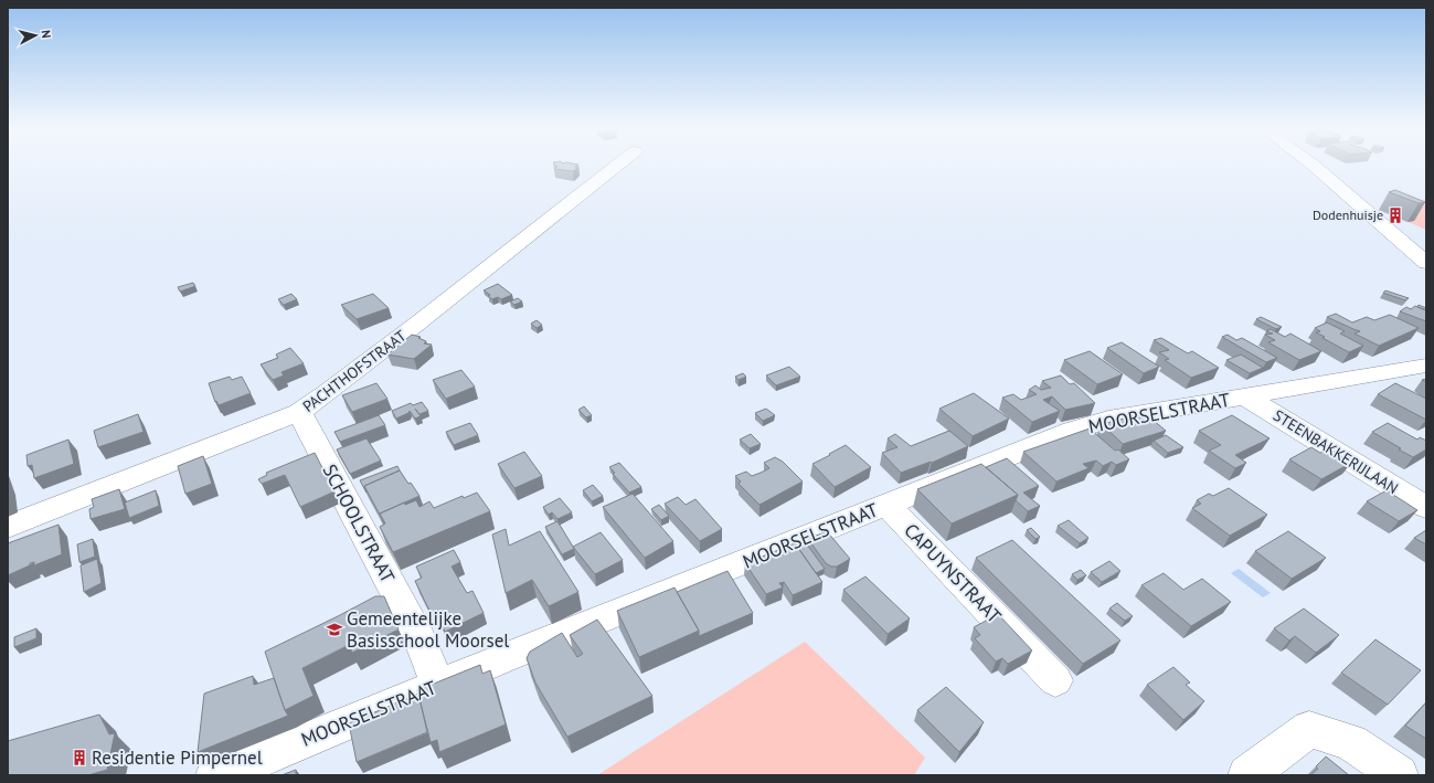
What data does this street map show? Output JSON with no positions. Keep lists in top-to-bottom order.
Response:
{
  "streets": {
    "street": [
      "PACHTHOFSTRAAT",
      "MOORSELSTRAAT",
      "STEENBAKKERIJLAAN",
      "SCHOOLSTRAAT",
      "CAPUYNSTRAAT"
    ]
  },
  "crossings": [
    ["PACHTHOFSTRAAT", "SCHOOLSTRAAT"],
    ["MOORSELSTRAAT", "STEENBAKKERIJLAAN"],
    ["MOORSELSTRAAT", "SCHOOLSTRAAT"],
    ["MOORSELSTRAAT", "CAPUYNSTRAAT"]
  ],
  "places": {
    "building": ["Dodenhuisje", "Residentie Pimpernel"],
    "school or university": ["Gemeentelijke Basisschool Moorsel"]
  },
  "north": "right"
}
